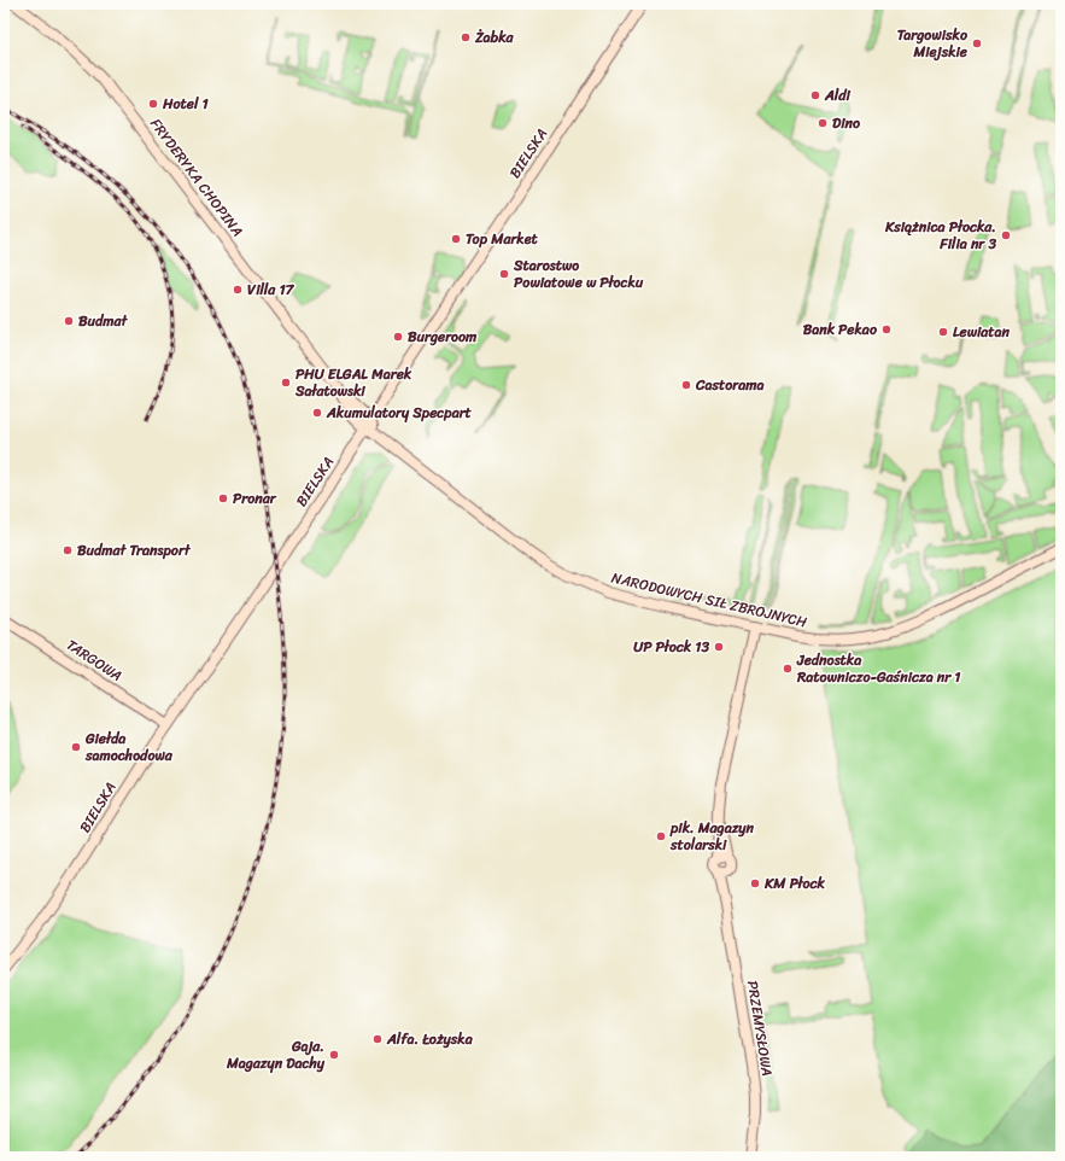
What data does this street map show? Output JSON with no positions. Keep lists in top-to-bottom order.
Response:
{
  "streets": {
    "street": [
      "BIELSKA",
      "FRYDERYKA CHOPINA",
      "NARODOWYCH SIŁ ZBROJNYCH",
      "TARGOWA",
      "PRZEMYSŁOWA"
    ]
  },
  "crossings": [
    ["BIELSKA", "FRYDERYKA CHOPINA"],
    ["BIELSKA", "NARODOWYCH SIŁ ZBROJNYCH"],
    ["BIELSKA", "TARGOWA"],
    ["FRYDERYKA CHOPINA", "NARODOWYCH SIŁ ZBROJNYCH"]
  ],
  "places": [
    "Żabka",
    "Targowisko Miejskie",
    "Aldi",
    "Hotel 1",
    "Dino",
    "Książnica Płocka. Filia nr 3",
    "Top Market",
    "Starostwo Powiatowe w Płocku",
    "Villa 17",
    "Budmat",
    "Bank Pekao",
    "Lewiatan",
    "Burgeroom",
    "PHU ELGAL Marek Sałatowski",
    "Castorama",
    "Akumulatory Specpart",
    "Pronar",
    "Budmat Transport",
    "UP Płock 13",
    "Jednostka Ratowniczo-Gaśnicza nr 1",
    "Giełda samochodowa",
    "pik. Magazyn stolarski",
    "KM Płock",
    "Alfa. Łożyska",
    "Gaja. Magazyn Dachy"
  ]
}
